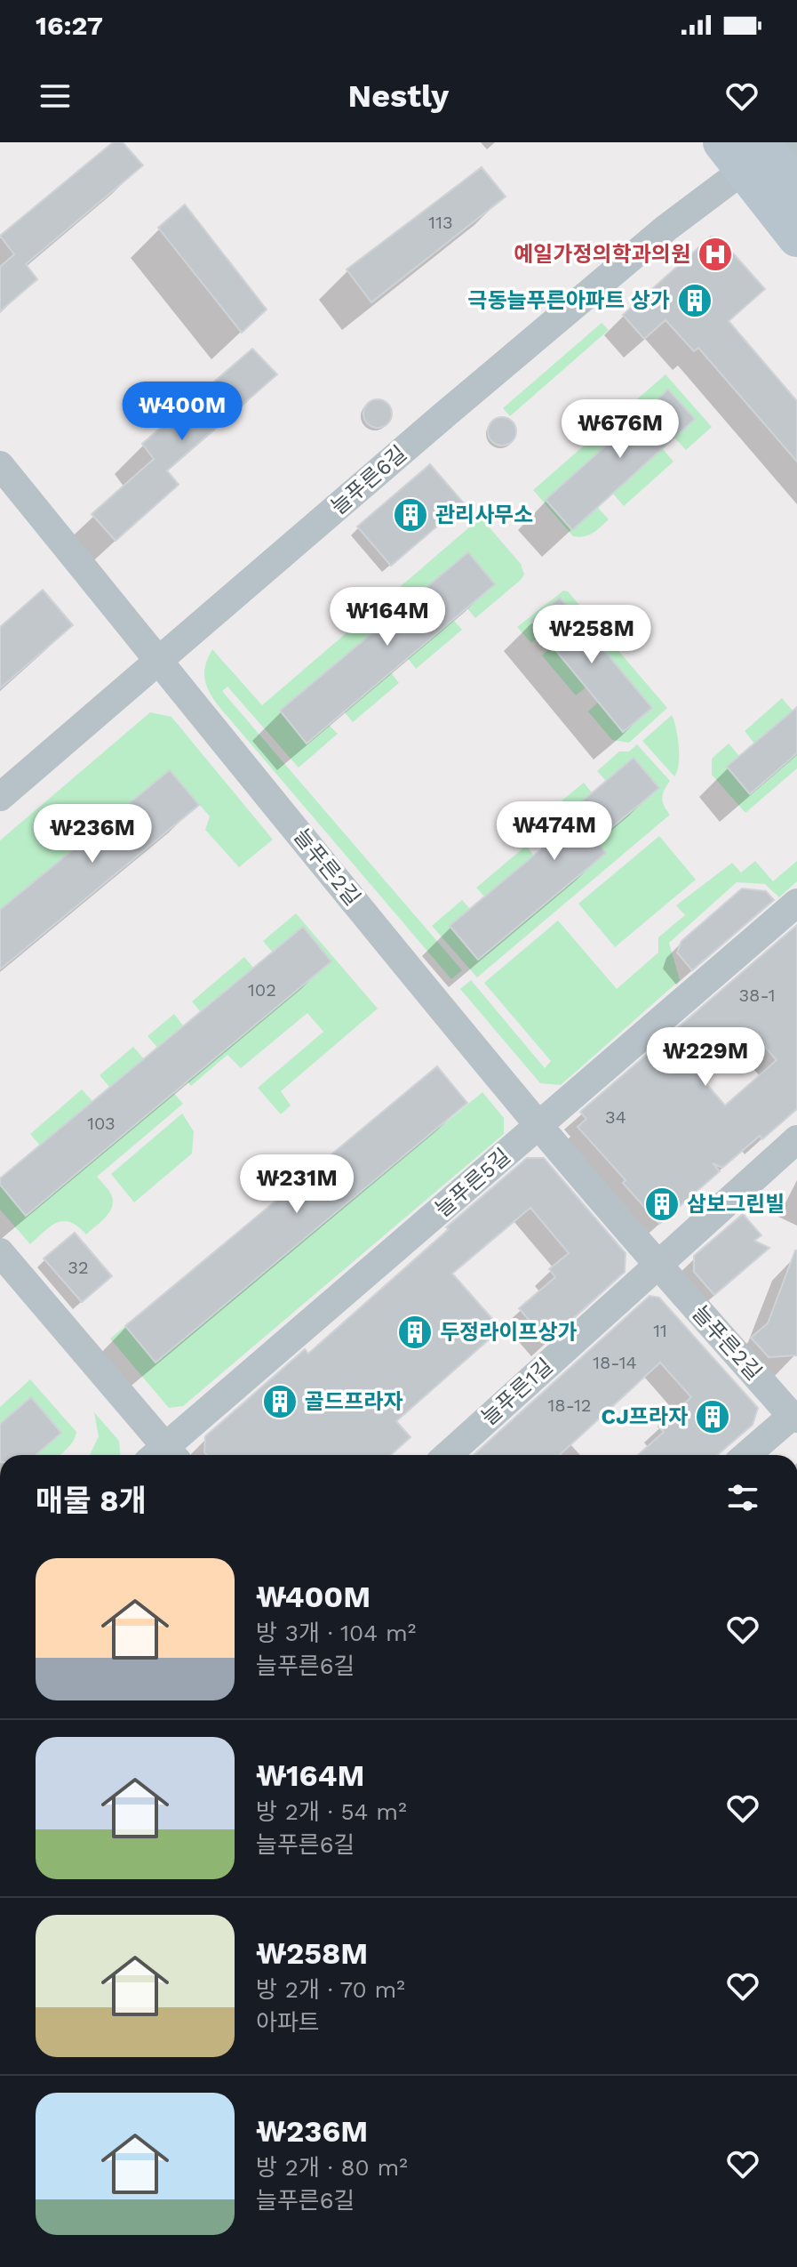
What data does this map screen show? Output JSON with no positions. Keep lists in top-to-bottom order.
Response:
{
  "streets": {
    "street": [
      "늘푸른6길",
      "늘푸른2길",
      "늘푸른5길",
      "늘푸른1길"
    ]
  },
  "crossings": [
    ["늘푸른6길", "늘푸른2길"],
    ["늘푸른2길", "늘푸른5길"],
    ["늘푸른2길", "늘푸른1길"]
  ],
  "places": {
    "hospital": ["예일가정의학과의원"],
    "building": [
      "극동늘푸른아파트 상가",
      "관리사무소",
      "삼보그린빌",
      "두정라이프상가",
      "골드프라자",
      "CJ프라자"
    ]
  },
  "house_numbers": [
    "113",
    "102",
    "38-1",
    "34",
    "103",
    "32",
    "11",
    "18-14",
    "18-12"
  ],
  "page": {
    "status": "16:27",
    "header": "Nestly",
    "price": [
      "₩400M",
      "₩676M",
      "₩164M",
      "₩258M",
      "₩474M",
      "₩236M",
      "₩229M",
      "₩231M"
    ],
    "heading": "매물 8개",
    "list": [
      {
        "name": "₩400M",
        "note": "방 3개 · 104 m² · 늘푸른6길"
      },
      {
        "name": "₩164M",
        "note": "방 2개 · 54 m² · 늘푸른6길"
      },
      {
        "name": "₩258M",
        "note": "방 2개 · 70 m² · 아파트"
      },
      {
        "name": "₩236M",
        "note": "방 2개 · 80 m² · 늘푸른6길"
      }
    ]
  }
}
